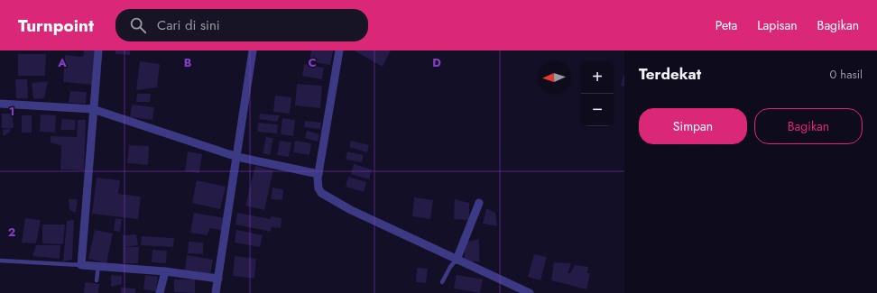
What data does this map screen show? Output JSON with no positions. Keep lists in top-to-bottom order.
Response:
{
  "north": "left",
  "page": {
    "header": "Turnpoint",
    "search": "Cari di sini",
    "nav": ["Peta", "Lapisan", "Bagikan"],
    "heading": ["Terdekat", "0 hasil"],
    "map_buttons": ["+", "−"],
    "buttons": ["Simpan", "Bagikan"]
  },
  "grid": {
    "columns": [
      "A",
      "B",
      "C",
      "D"
    ],
    "rows": ["1", "2"]
  }
}
